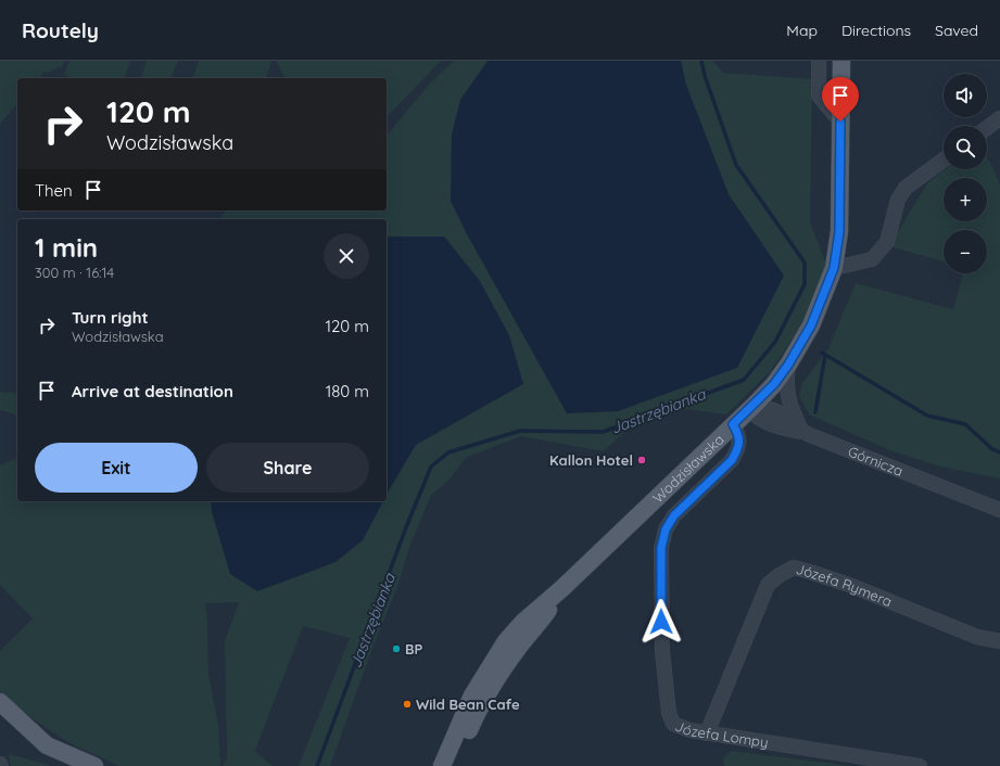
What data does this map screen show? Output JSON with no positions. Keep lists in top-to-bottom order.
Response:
{
  "streets": {
    "main road": ["Wodzisławska"],
    "street": ["Górnicza", "Józefa Rymera", "Józefa Lompy"]
  },
  "crossings": [
    ["Górnicza", "Wodzisławska"],
    ["Wodzisławska", "Józefa Lompy"],
    ["Józefa Rymera", "Józefa Lompy"]
  ],
  "water": ["Jastrzębianka"],
  "places": ["Kallon Hotel", "BP", "Wild Bean Cafe"],
  "page": {
    "header": "Routely",
    "nav": ["Map", "Directions", "Saved"],
    "map_buttons": ["+", "−"],
    "turn": ["120 m", "Wodzisławska"],
    "then": "Then",
    "heading": ["1 min", "300 m · 16:14"],
    "list": [
      {
        "name": "Turn right",
        "note": "Wodzisławska",
        "value": "120 m"
      },
      {
        "name": "Arrive at destination",
        "value": "180 m"
      }
    ],
    "buttons": ["Exit", "Share"]
  }
}
